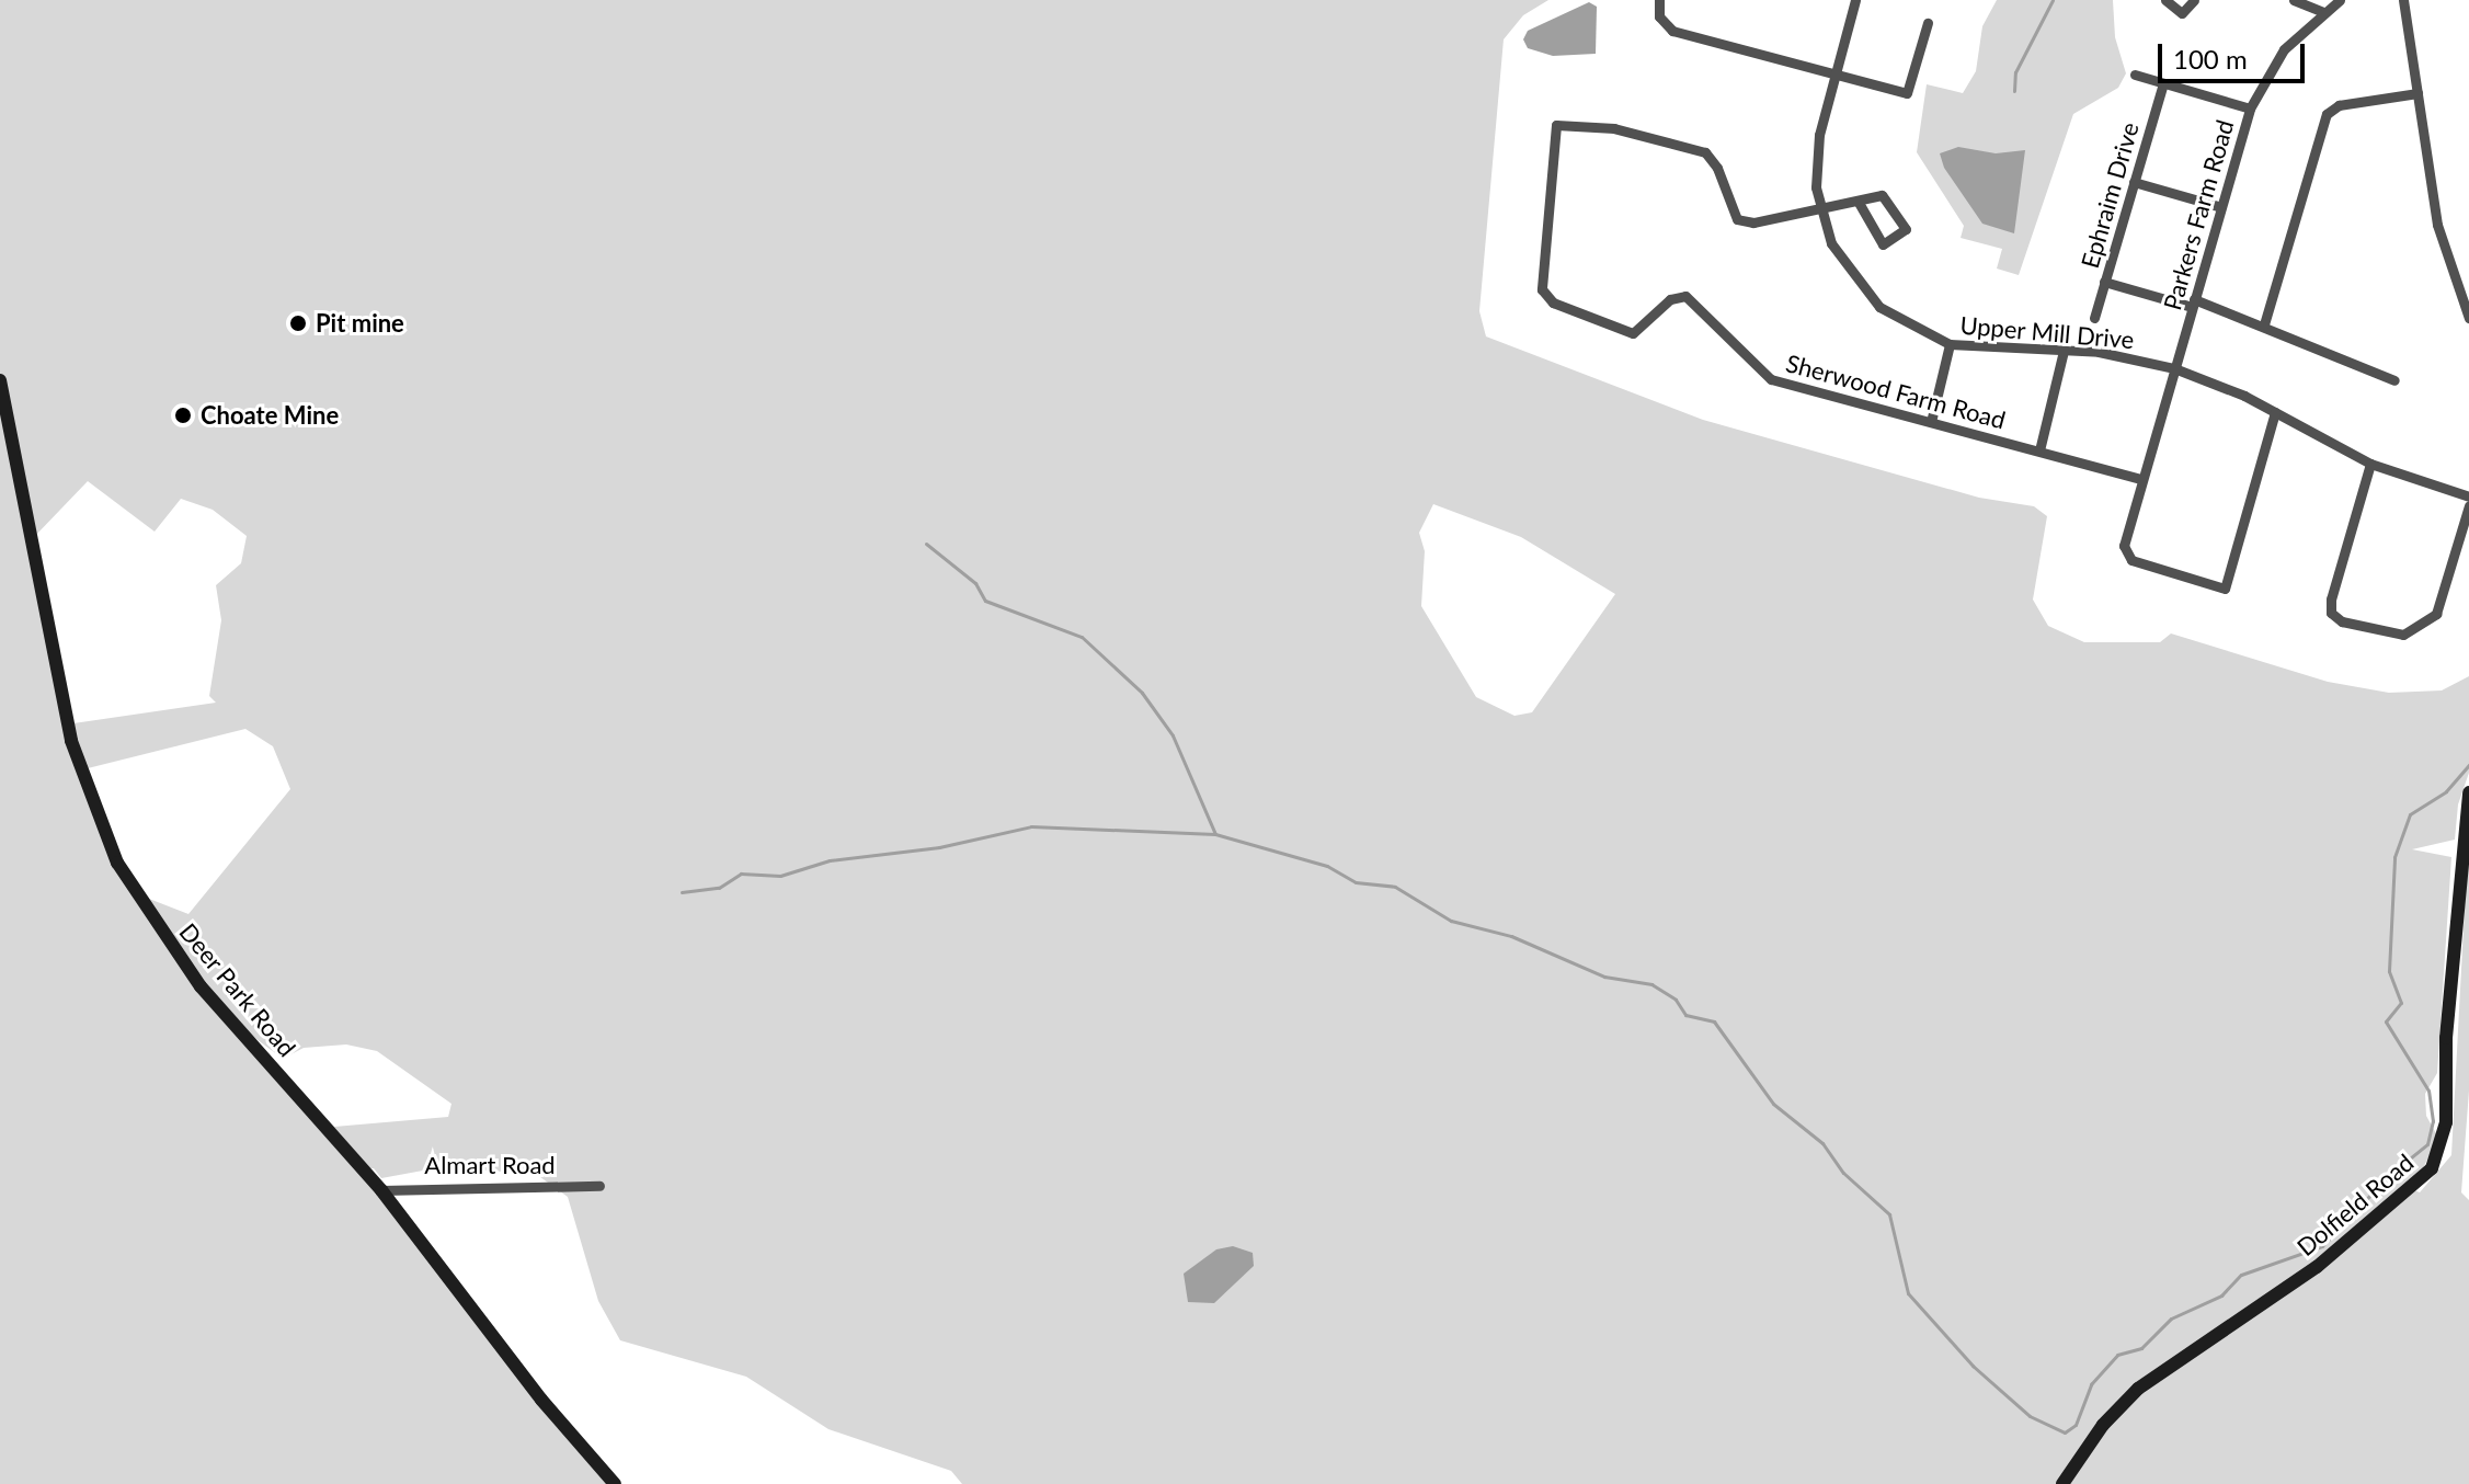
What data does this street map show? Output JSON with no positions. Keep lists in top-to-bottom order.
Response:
{
  "streets": {
    "street": [
      "Ephraim Drive",
      "Parkers Farm Road",
      "Upper Mill Drive",
      "Sherwood Farm Road",
      "Deer Park Road",
      "Almart Road",
      "Dolfield Road"
    ]
  },
  "crossings": [
    ["Parkers Farm Road", "Upper Mill Drive"],
    ["Parkers Farm Road", "Sherwood Farm Road"],
    ["Upper Mill Drive", "Sherwood Farm Road"],
    ["Deer Park Road", "Almart Road"]
  ],
  "places": ["Pit mine", "Choate Mine"],
  "scale_bar": "100 m"
}
